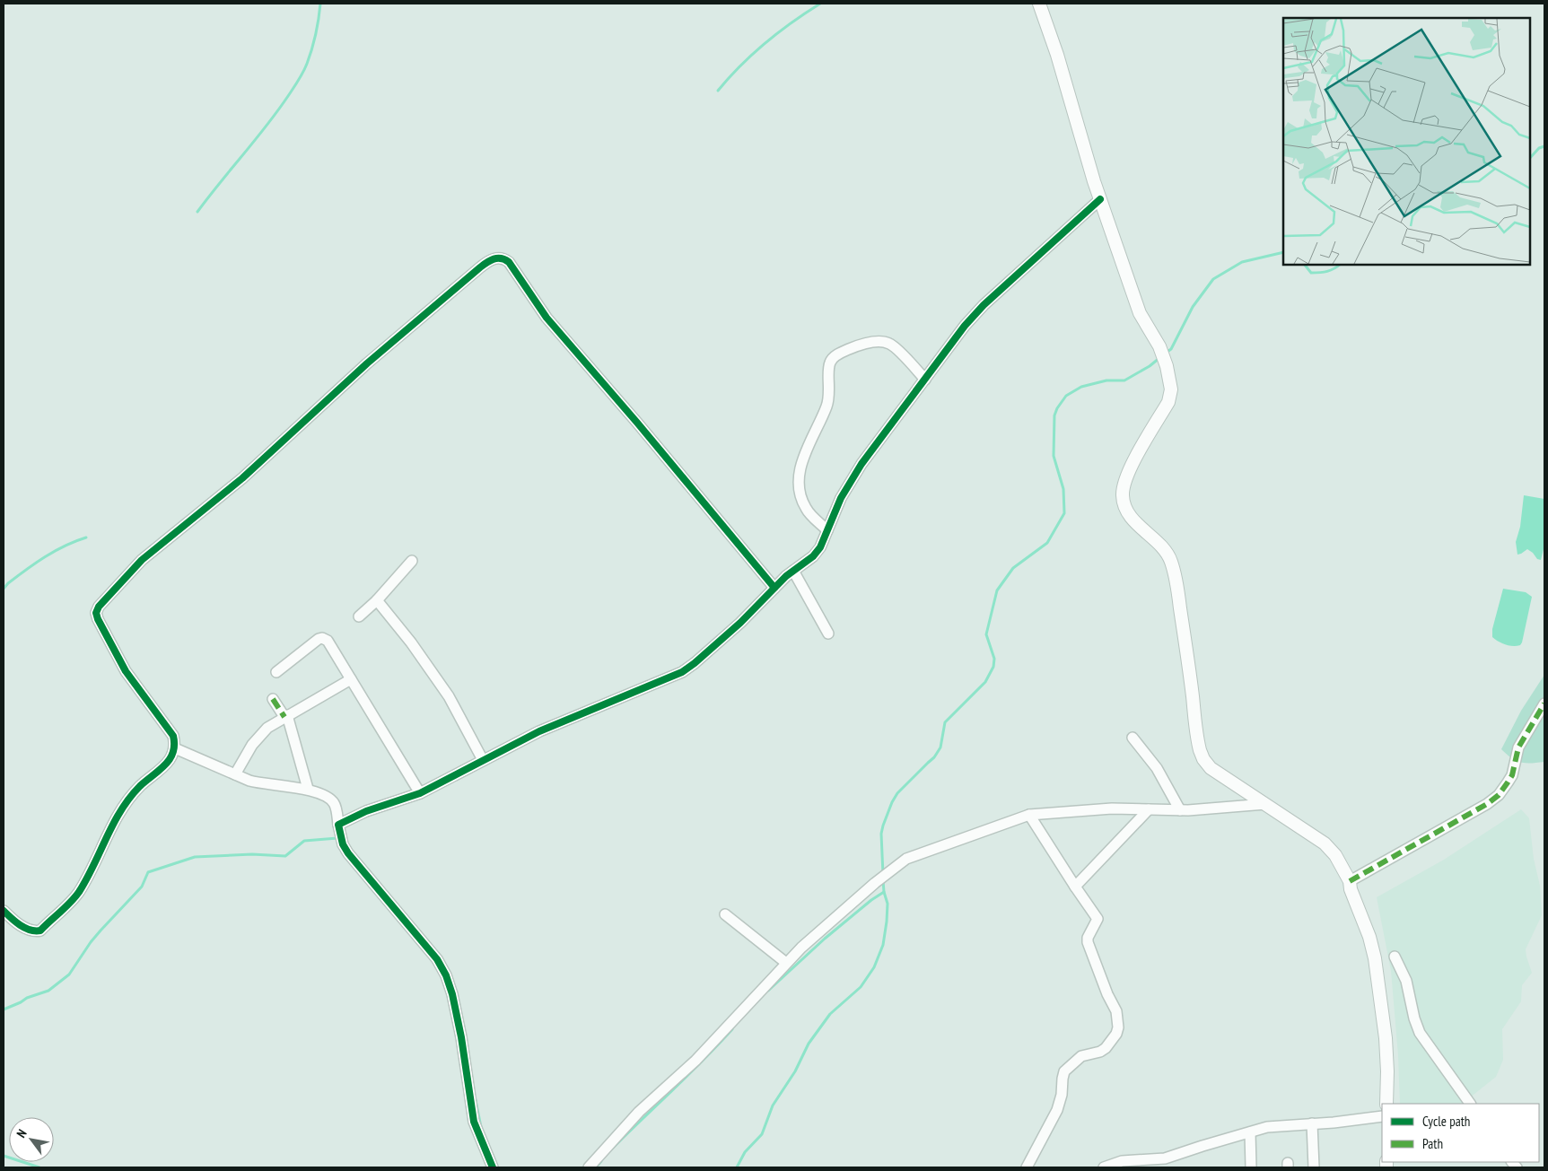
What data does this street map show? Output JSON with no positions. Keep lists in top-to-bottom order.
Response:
{
  "legend": ["Cycle path", "Path"],
  "north": "top left"
}
